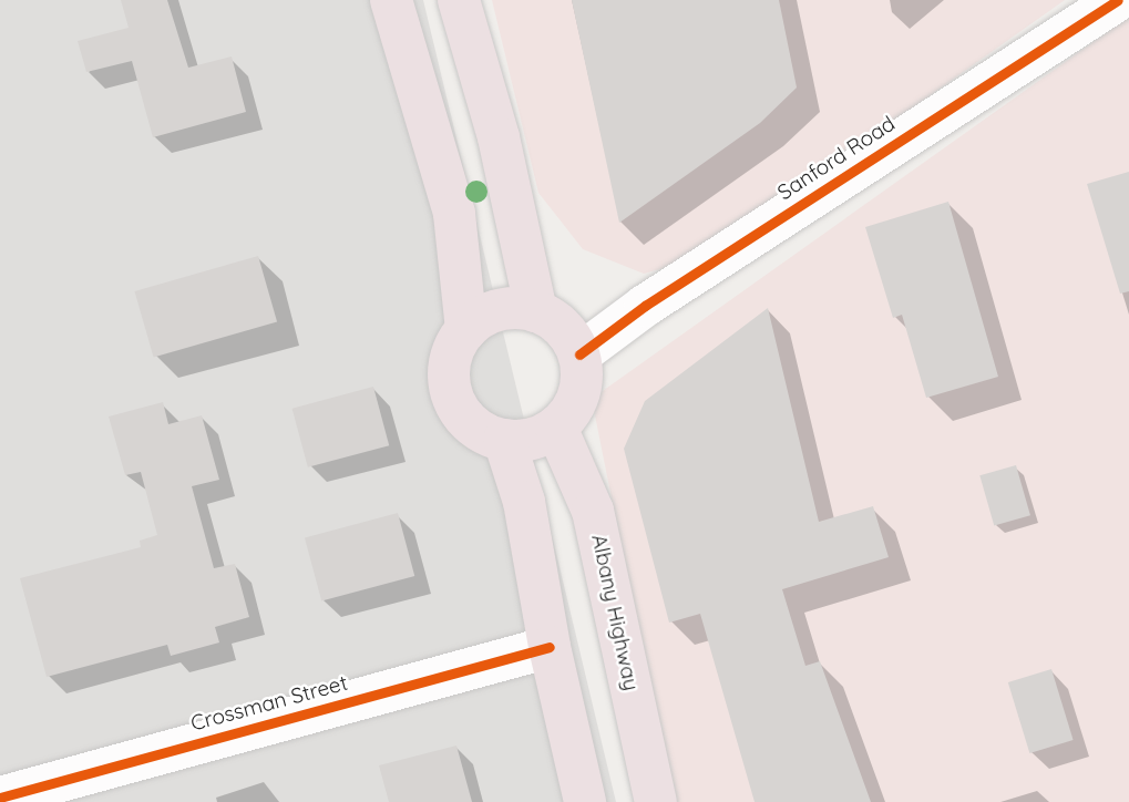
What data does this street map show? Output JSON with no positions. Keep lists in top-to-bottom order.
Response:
{
  "streets": {
    "highway": ["Albany Highway"],
    "street": ["Sanford Road", "Crossman Street"]
  },
  "crossings": [
    ["Sanford Road", "Albany Highway"]
  ]
}
